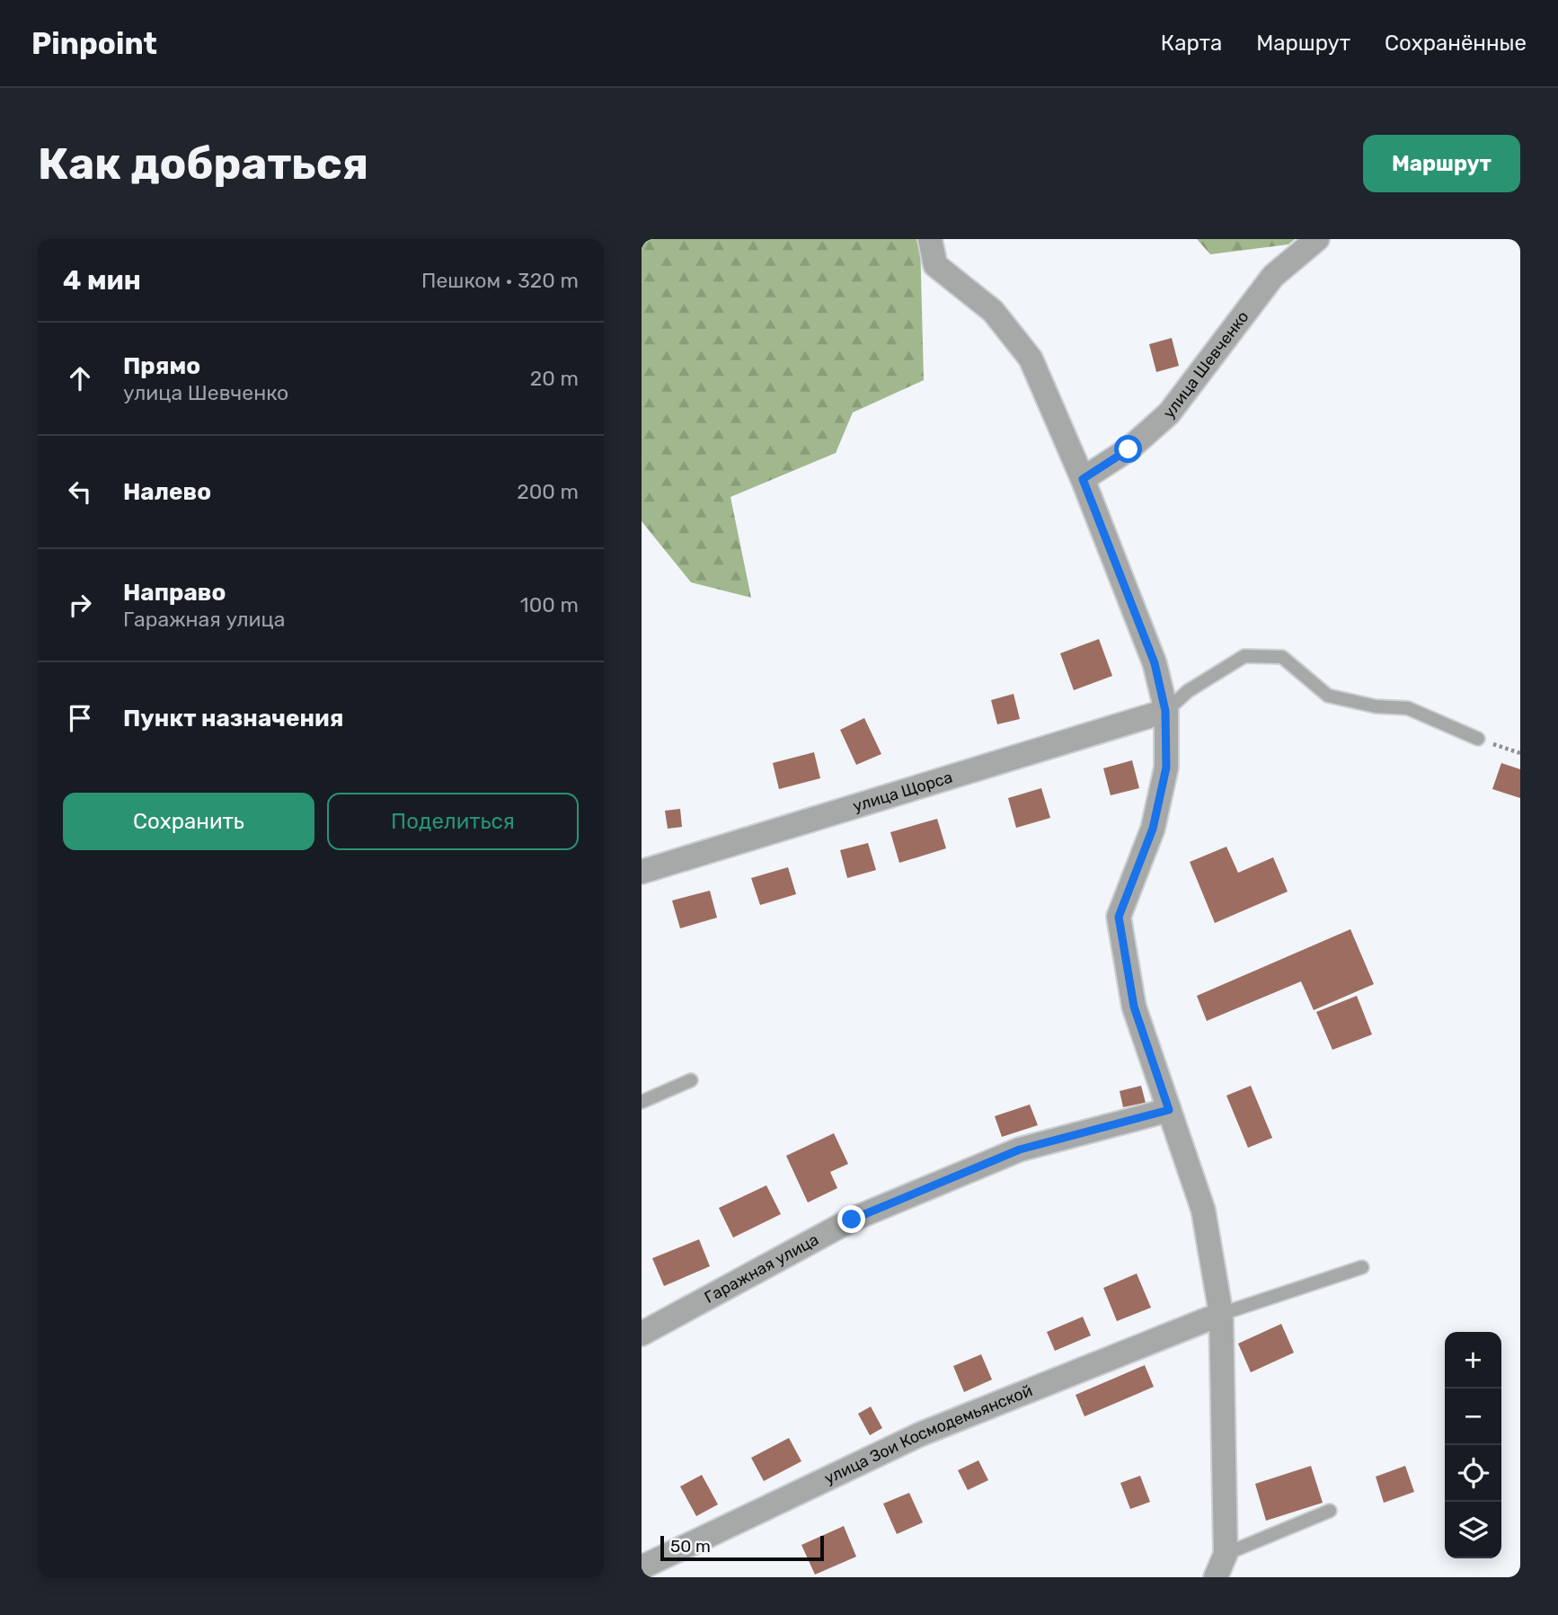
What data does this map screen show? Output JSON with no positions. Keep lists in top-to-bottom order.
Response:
{
  "streets": {
    "street": [
      "улица Шевченко",
      "улица Щорса",
      "Гаражная улица",
      "улица Зои Космодемьянской"
    ]
  },
  "scale_bar": "50 m",
  "page": {
    "header": "Pinpoint",
    "nav": ["Карта", "Маршрут", "Сохранённые"],
    "buttons": [
      "Маршрут",
      ["Сохранить", "Поделиться"]
    ],
    "title": "Как добраться",
    "heading": ["4 мин", "Пешком · 320 m"],
    "list": [
      ["Прямо", "улица Шевченко", "20 m"],
      ["Налево", "200 m"],
      ["Направо", "Гаражная улица", "100 m"],
      "Пункт назначения"
    ],
    "map_buttons": ["+", "−"],
    "scale": "50 m"
  }
}
